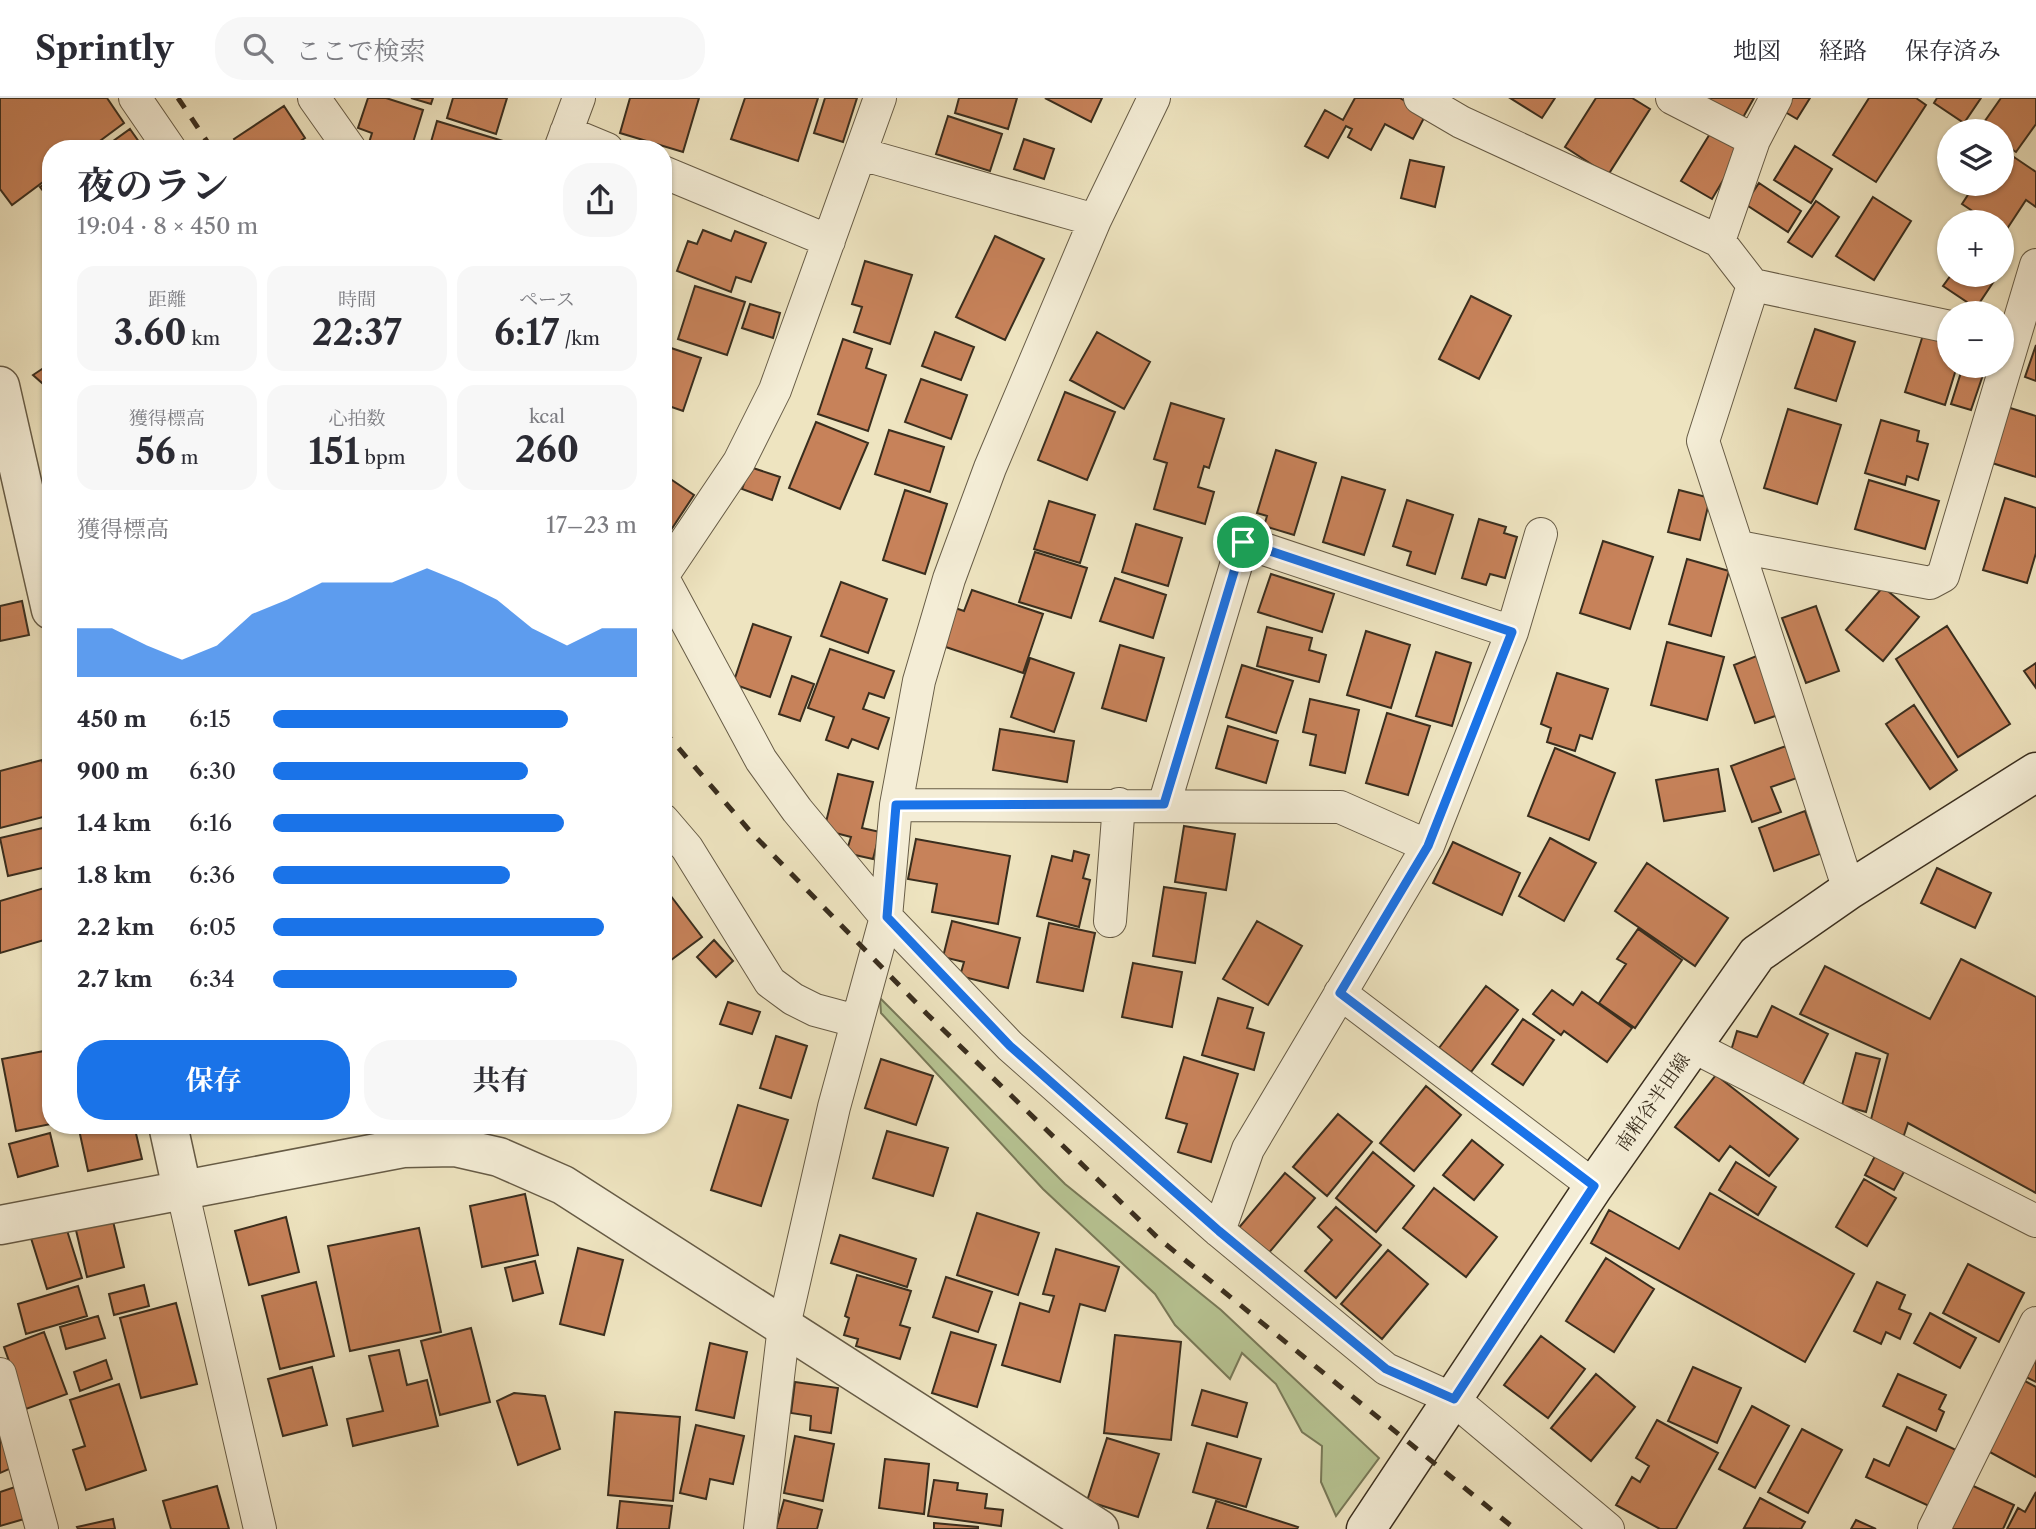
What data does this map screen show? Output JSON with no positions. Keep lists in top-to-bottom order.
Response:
{
  "streets": {
    "street": ["南粕谷半田線"]
  },
  "page": {
    "header": "Sprintly",
    "search": "ここで検索",
    "nav": ["地図", "経路", "保存済み"],
    "map_buttons": ["+", "−"],
    "heading": ["夜のラン", "19:04 · 8 × 450 m"],
    "stats": [
      ["距離", "3.60 km"],
      ["時間", "22:37"],
      ["ペース", "6:17 /km"],
      ["獲得標高", "56 m"],
      ["心拍数", "151 bpm"],
      ["kcal", "260"]
    ],
    "chart": ["獲得標高", "17–23 m"],
    "list": [
      {
        "name": "450 m",
        "note": "6:15"
      },
      {
        "name": "900 m",
        "note": "6:30"
      },
      {
        "name": "1.4 km",
        "note": "6:16"
      },
      {
        "name": "1.8 km",
        "note": "6:36"
      },
      {
        "name": "2.2 km",
        "note": "6:05"
      },
      {
        "name": "2.7 km",
        "note": "6:34"
      }
    ],
    "buttons": ["保存", "共有"]
  }
}
